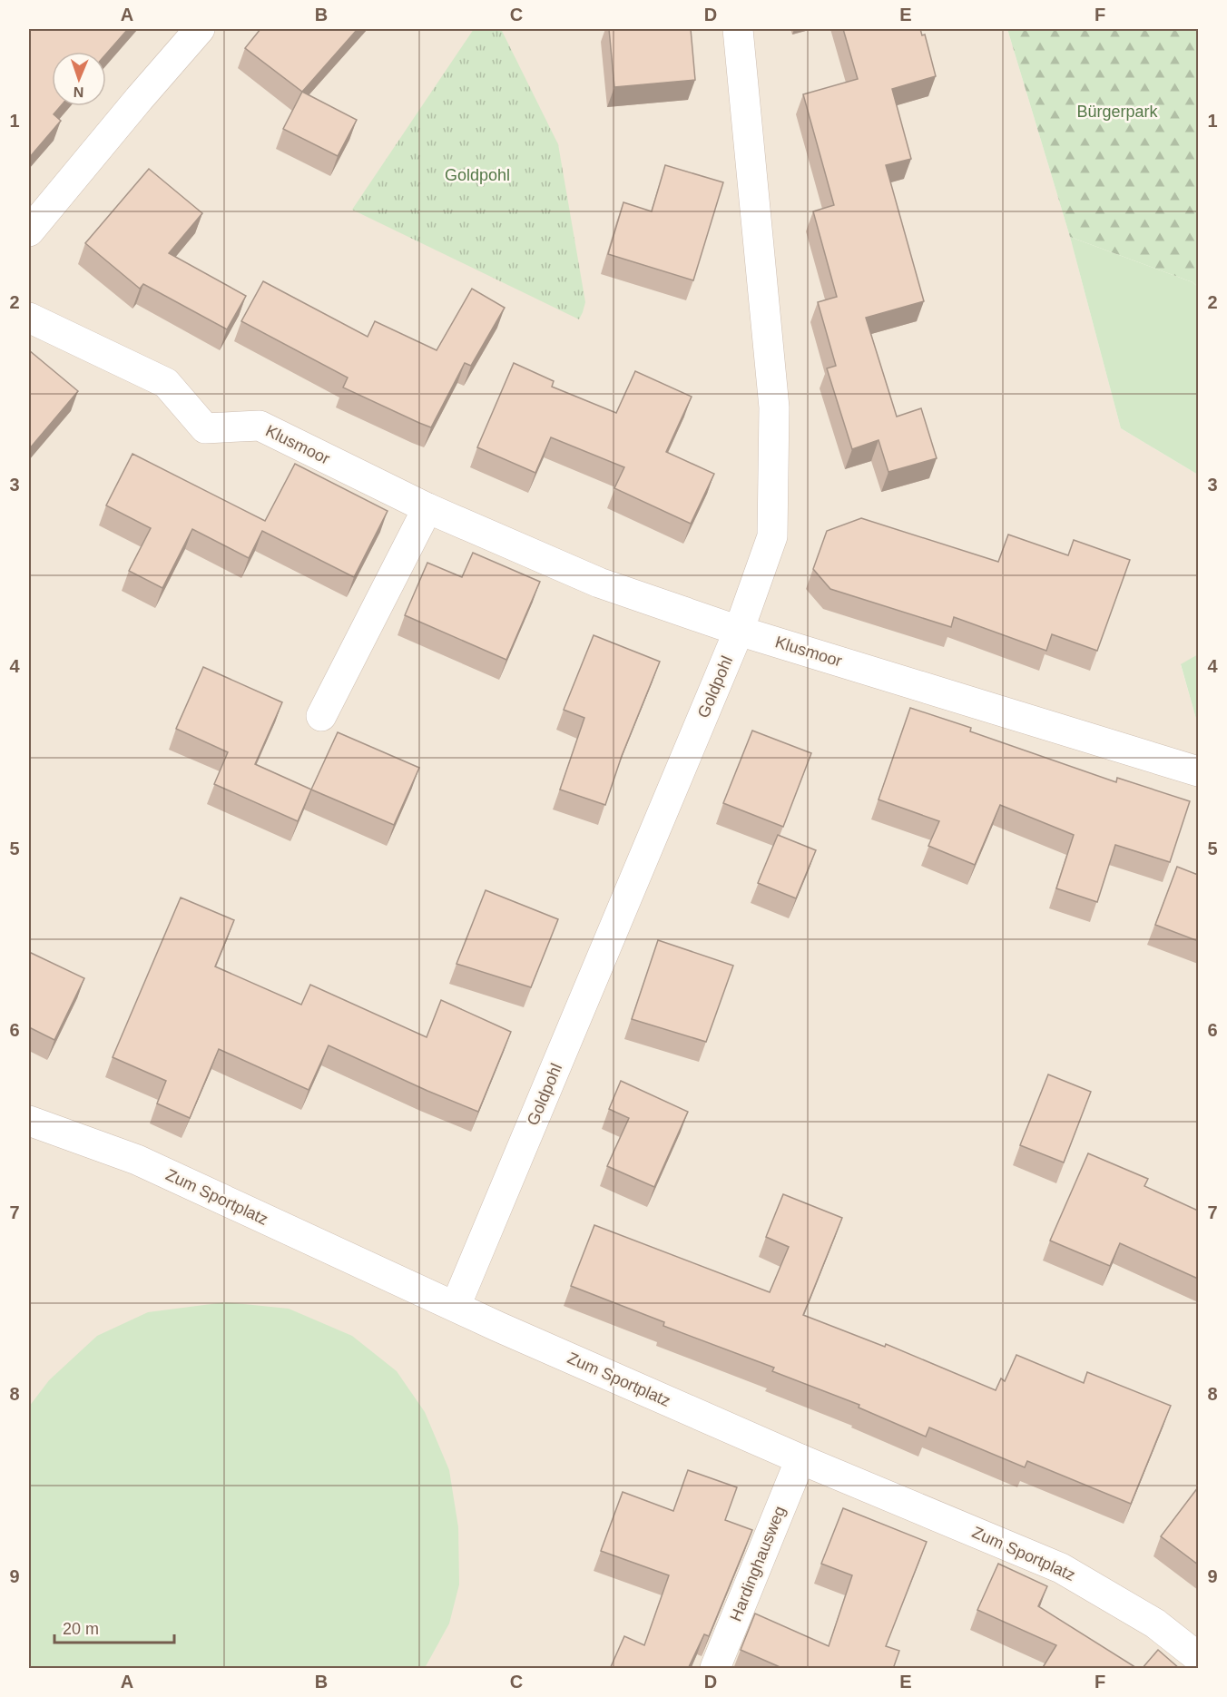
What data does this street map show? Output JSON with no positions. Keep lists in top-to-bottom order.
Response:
{
  "streets": {
    "street": [
      "Klusmoor",
      "Goldpohl",
      "Zum Sportplatz",
      "Hardinghausweg"
    ]
  },
  "crossings": [
    ["Klusmoor", "Goldpohl"],
    ["Goldpohl", "Zum Sportplatz"],
    ["Zum Sportplatz", "Hardinghausweg"]
  ],
  "parks": ["Bürgerpark", "Goldpohl"],
  "scale_bar": "20 m",
  "north": "bottom",
  "grid": {
    "columns": [
      "A",
      "B",
      "C",
      "D",
      "E",
      "F"
    ],
    "rows": [
      "1",
      "2",
      "3",
      "4",
      "5",
      "6",
      "7",
      "8",
      "9"
    ]
  }
}
